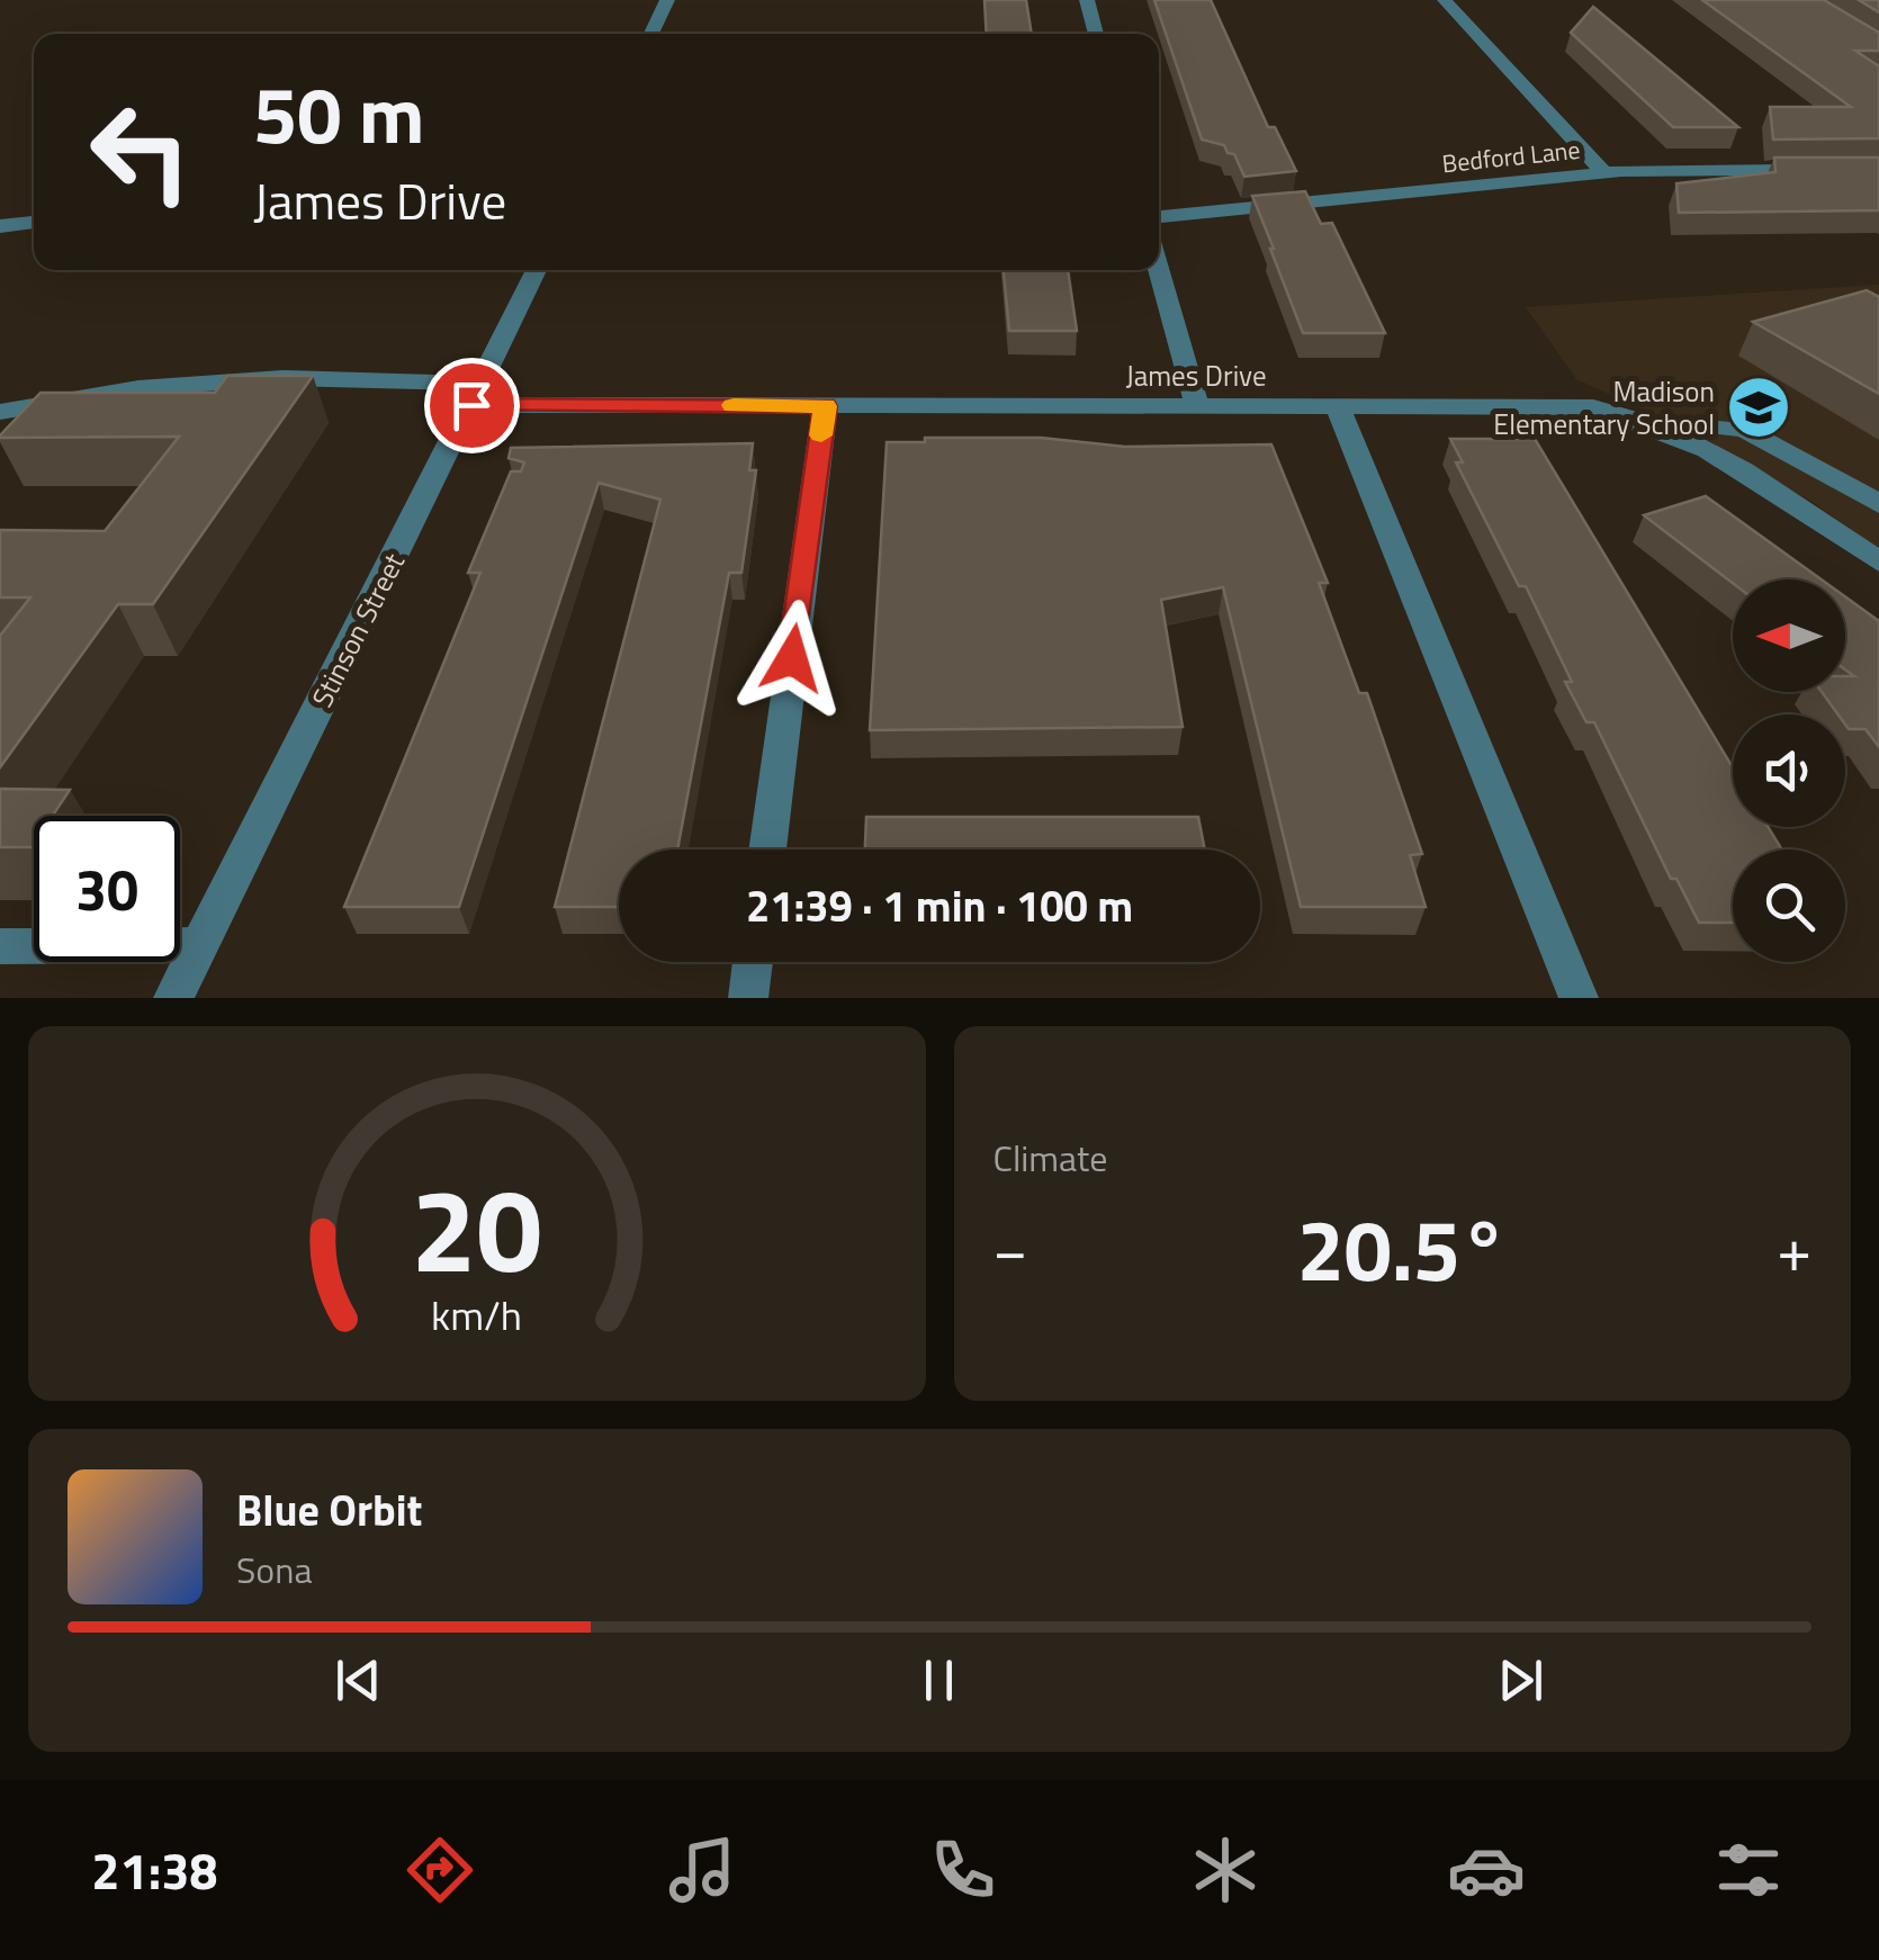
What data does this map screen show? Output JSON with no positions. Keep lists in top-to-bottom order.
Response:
{
  "streets": {
    "street": ["Bedford Lane", "James Drive", "Stinson Street"]
  },
  "crossings": [
    ["James Drive", "Stinson Street"]
  ],
  "places": {
    "school or university": ["Madison Elementary School"]
  },
  "north": "left",
  "page": {
    "turn": ["50 m", "James Drive"],
    "limit": "30",
    "trip": "21:39 · 1 min · 100 m",
    "tile": "Climate",
    "heat": ["−", "20.5°", "+"],
    "song": ["Blue Orbit", "Sona"],
    "tabs": "21:38",
    "gauge": ["20", "km/h"]
  }
}
